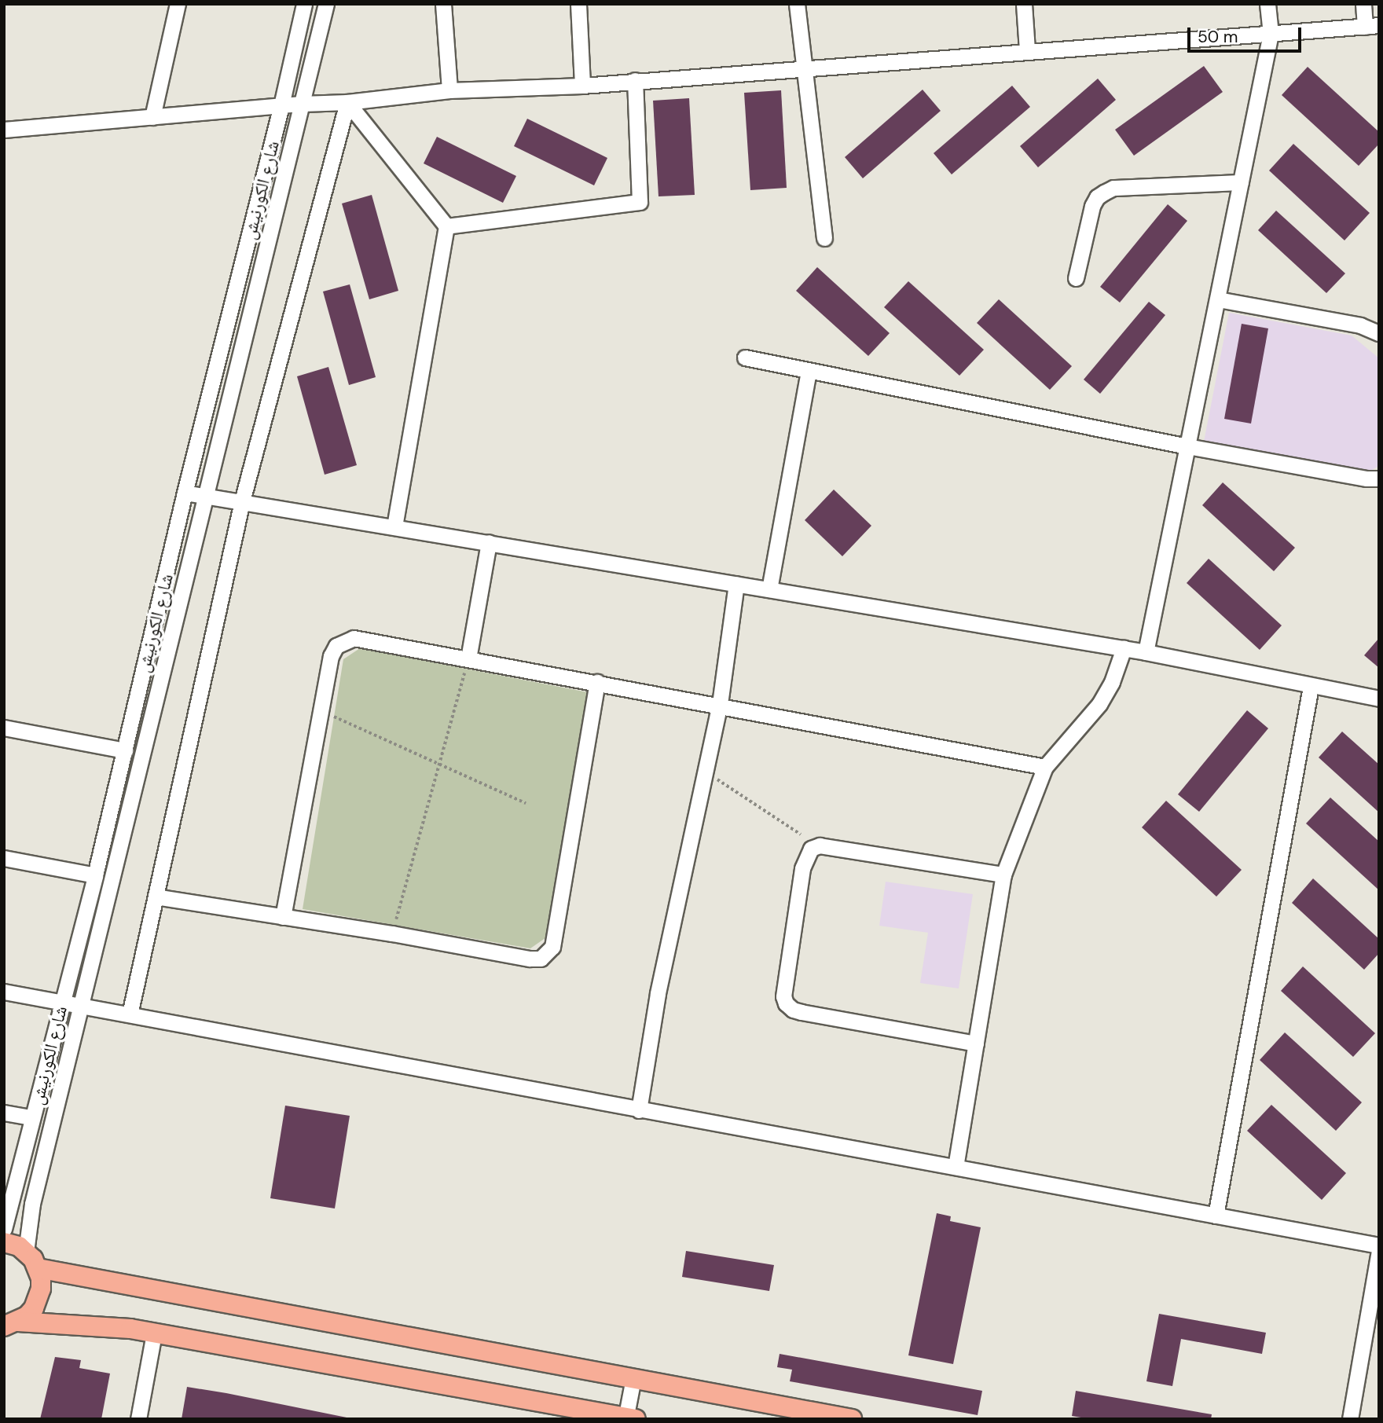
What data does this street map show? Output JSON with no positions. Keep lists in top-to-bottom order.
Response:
{
  "streets": {
    "street": ["شارع الكورنيش"]
  },
  "scale_bar": "50 m"
}
